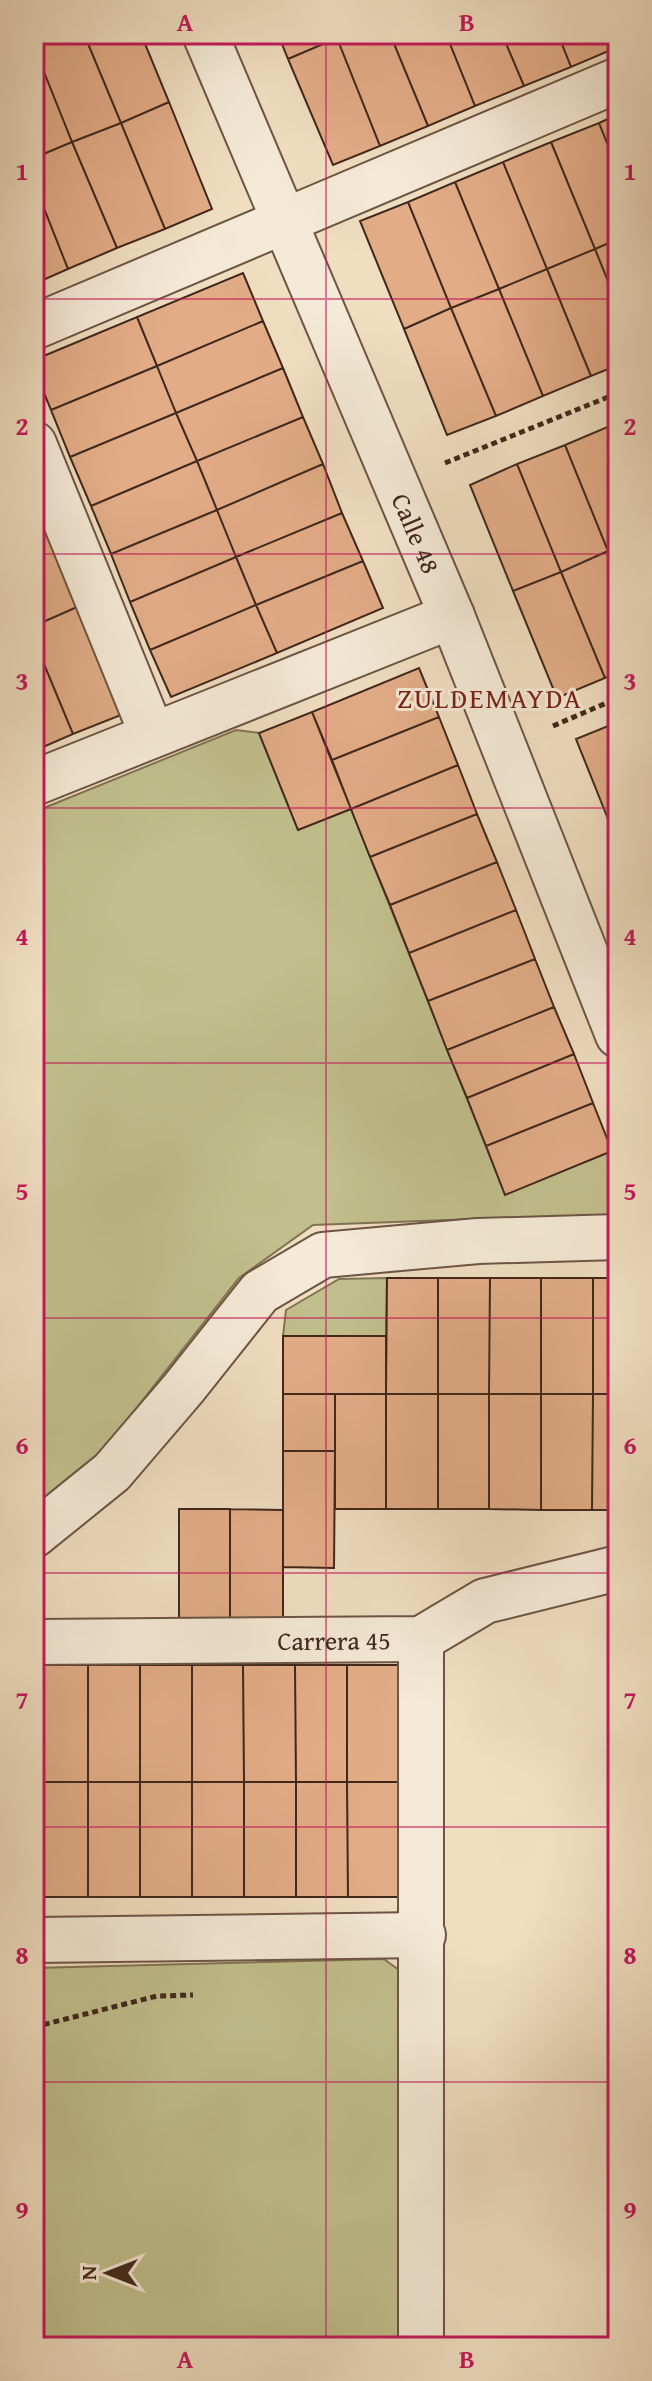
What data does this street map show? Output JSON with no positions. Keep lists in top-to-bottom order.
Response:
{
  "streets": {
    "street": ["Calle 48", "Carrera 45"]
  },
  "districts": ["ZULDEMAYDA"],
  "north": "left",
  "grid": {
    "columns": ["A", "B"],
    "rows": [
      "1",
      "2",
      "3",
      "4",
      "5",
      "6",
      "7",
      "8",
      "9"
    ]
  }
}
